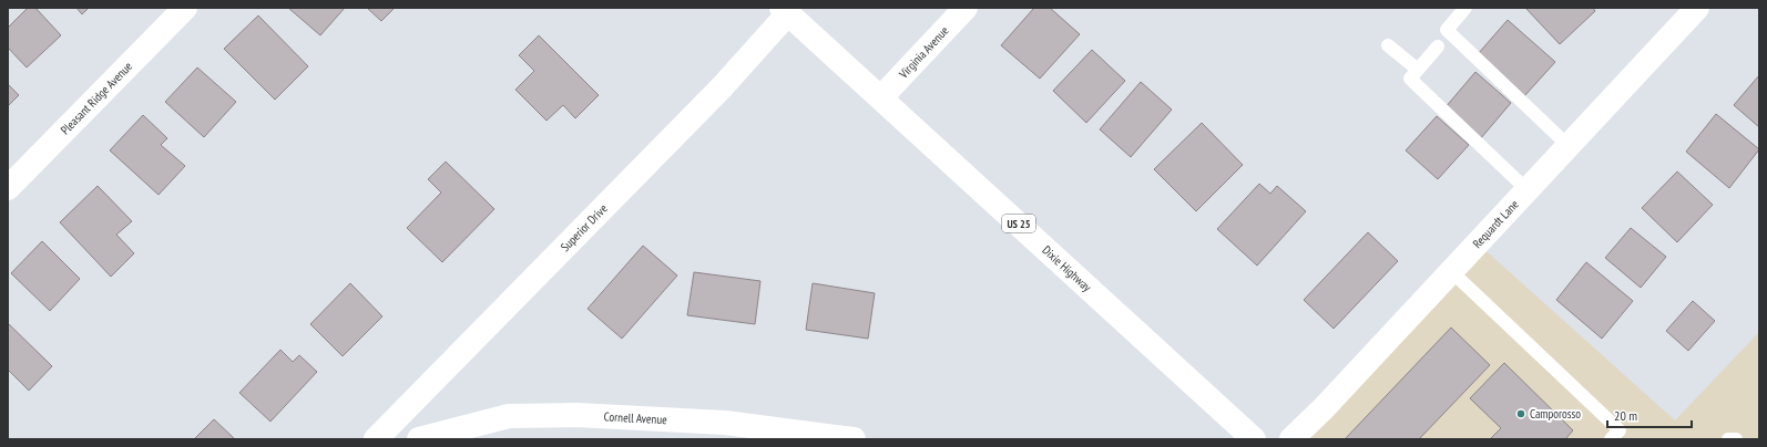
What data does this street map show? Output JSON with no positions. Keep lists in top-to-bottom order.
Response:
{
  "streets": {
    "street": [
      "Virginia Avenue",
      "Pleasant Ridge Avenue",
      "US 25",
      "Requardt Lane",
      "Superior Drive",
      "Dixie Highway",
      "Cornell Avenue"
    ]
  },
  "crossings": [
    ["Virginia Avenue", "Dixie Highway"],
    ["Superior Drive", "Dixie Highway"]
  ],
  "places": ["Camporosso"],
  "scale_bar": "20 m"
}
